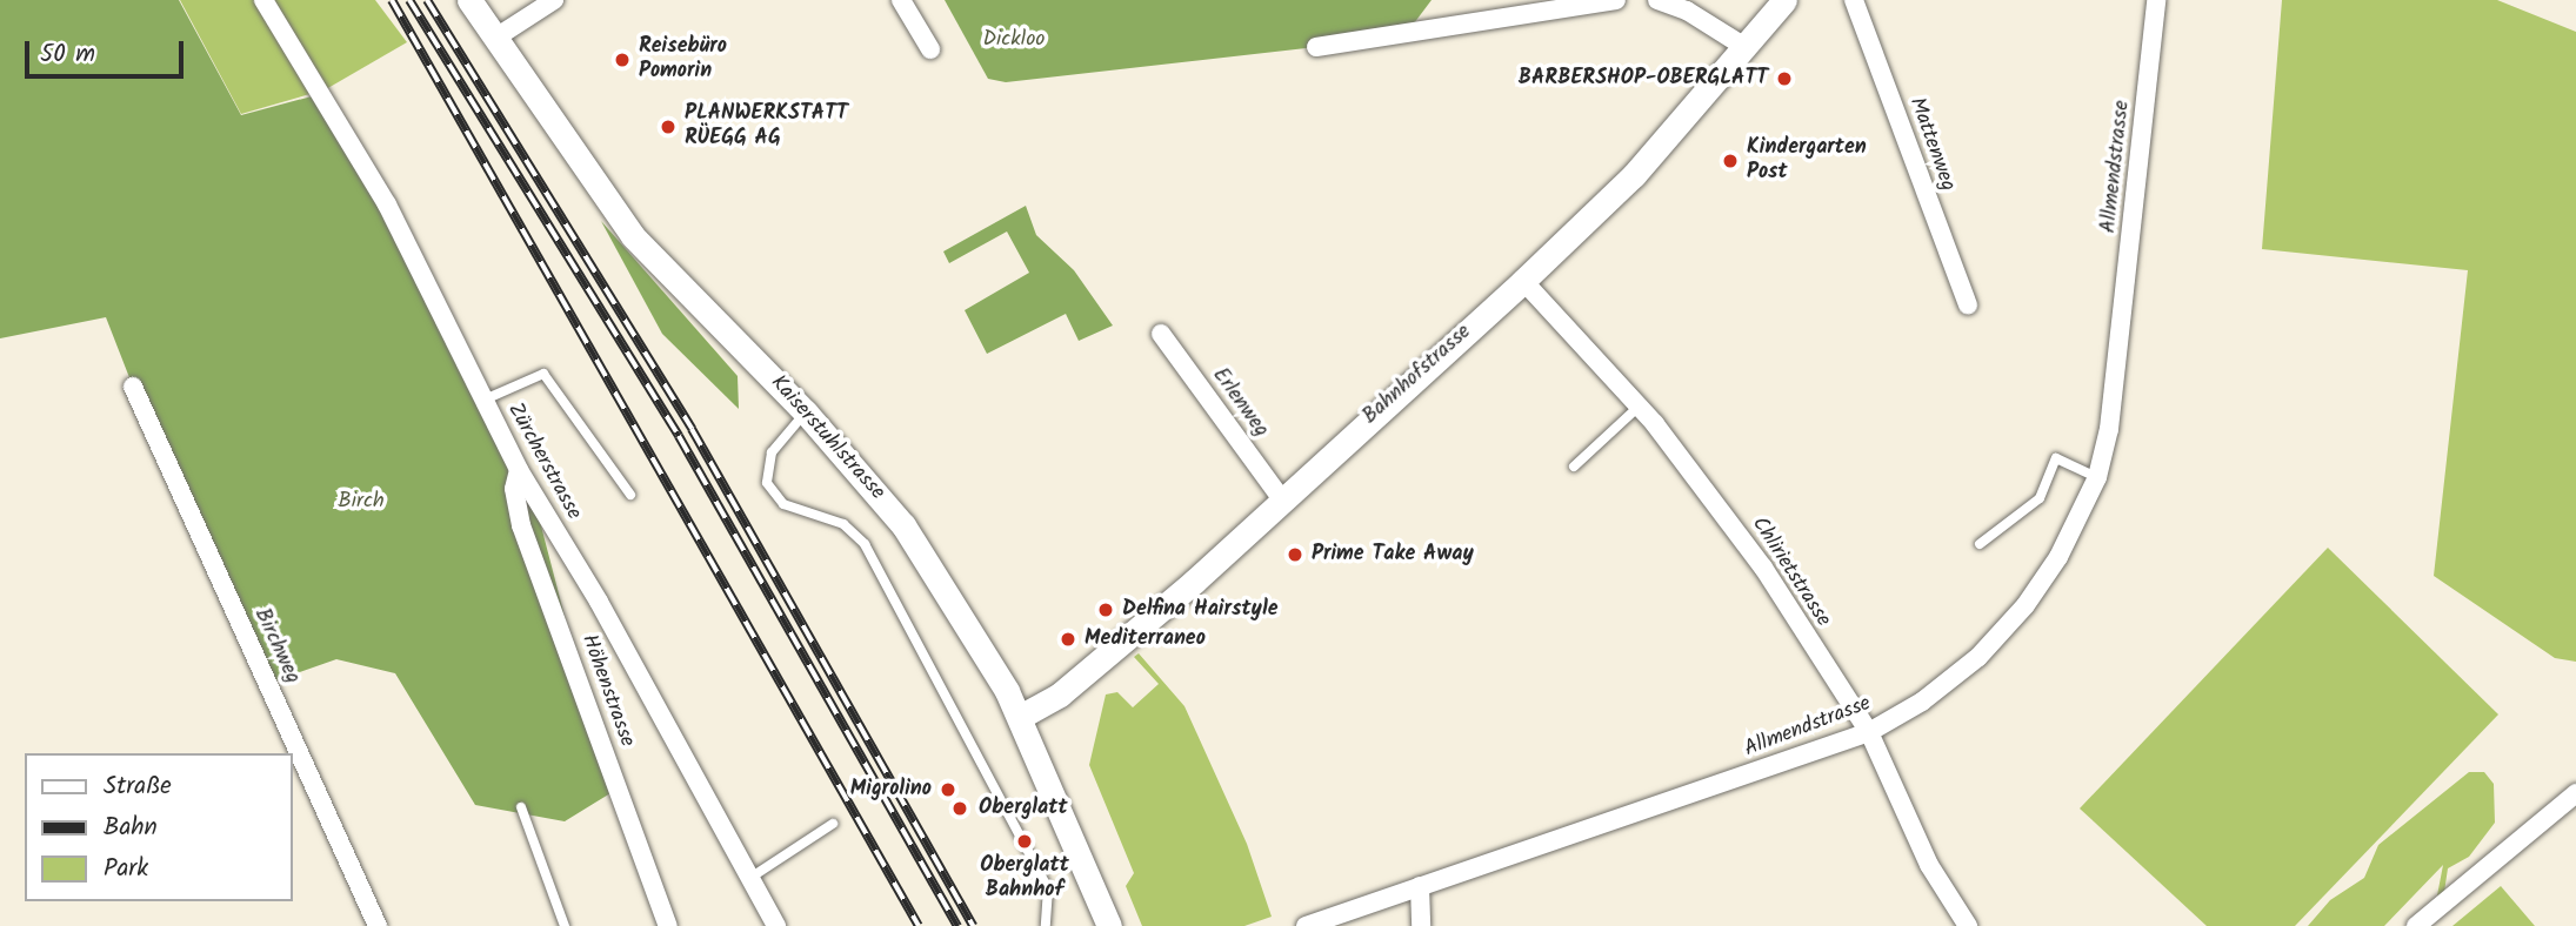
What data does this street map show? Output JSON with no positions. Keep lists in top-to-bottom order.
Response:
{
  "streets": {
    "main road": ["Bahnhofstrasse", "Kaiserstuhlstrasse"],
    "street": [
      "Mattenweg",
      "Allmendstrasse",
      "Erlenweg",
      "Zürcherstrasse",
      "Chlirietstrasse",
      "Birchweg",
      "Höhenstrasse"
    ]
  },
  "crossings": [
    ["Allmendstrasse", "Chlirietstrasse"],
    ["Bahnhofstrasse", "Erlenweg"],
    ["Bahnhofstrasse", "Kaiserstuhlstrasse"],
    ["Bahnhofstrasse", "Chlirietstrasse"],
    ["Zürcherstrasse", "Höhenstrasse"]
  ],
  "parks": ["Dickloo", "Birch"],
  "places": [
    "Reisebüro Pomorin",
    "BARBERSHOP-OBERGLATT",
    "PLANWERKSTATT RÜEGG AG",
    "Kindergarten Post",
    "Prime Take Away",
    "Delfina Hairstyle",
    "Mediterraneo",
    "Migrolino",
    "Oberglatt",
    "Oberglatt Bahnhof"
  ],
  "legend": ["Straße", "Bahn", "Park"],
  "scale_bar": "50 m"
}
